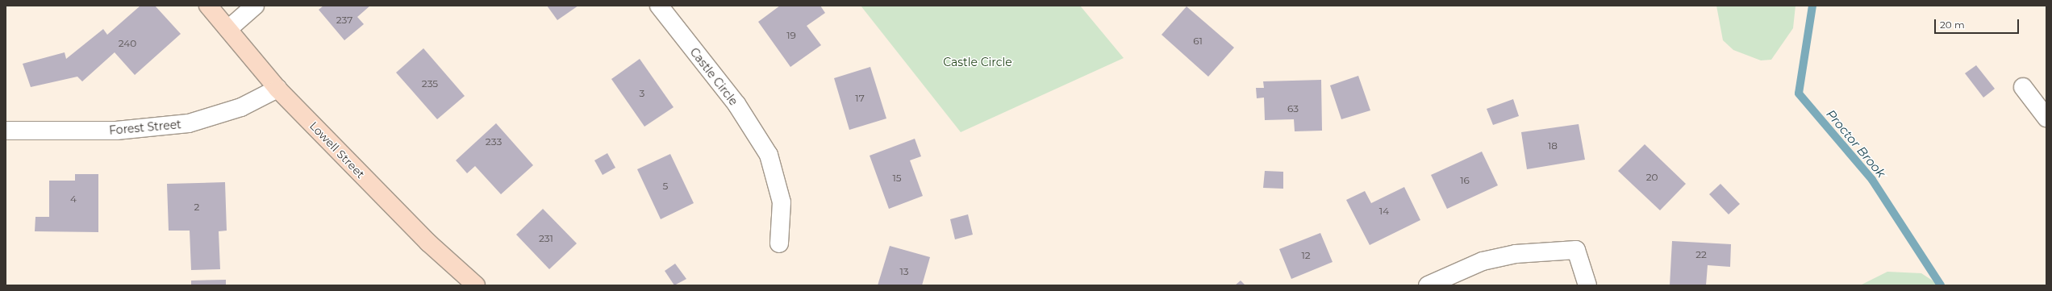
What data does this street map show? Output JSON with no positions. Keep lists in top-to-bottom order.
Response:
{
  "streets": {
    "main road": ["Lowell Street"],
    "street": ["Castle Circle", "Forest Street"]
  },
  "crossings": [
    ["Forest Street", "Lowell Street"]
  ],
  "water": ["Proctor Brook"],
  "parks": ["Castle Circle"],
  "house_numbers": [
    "237",
    "19",
    "61",
    "240",
    "235",
    "3",
    "17",
    "63",
    "233",
    "18",
    "20",
    "15",
    "16",
    "5",
    "4",
    "2",
    "14",
    "231",
    "22",
    "12",
    "13"
  ],
  "scale_bar": "20 m"
}
